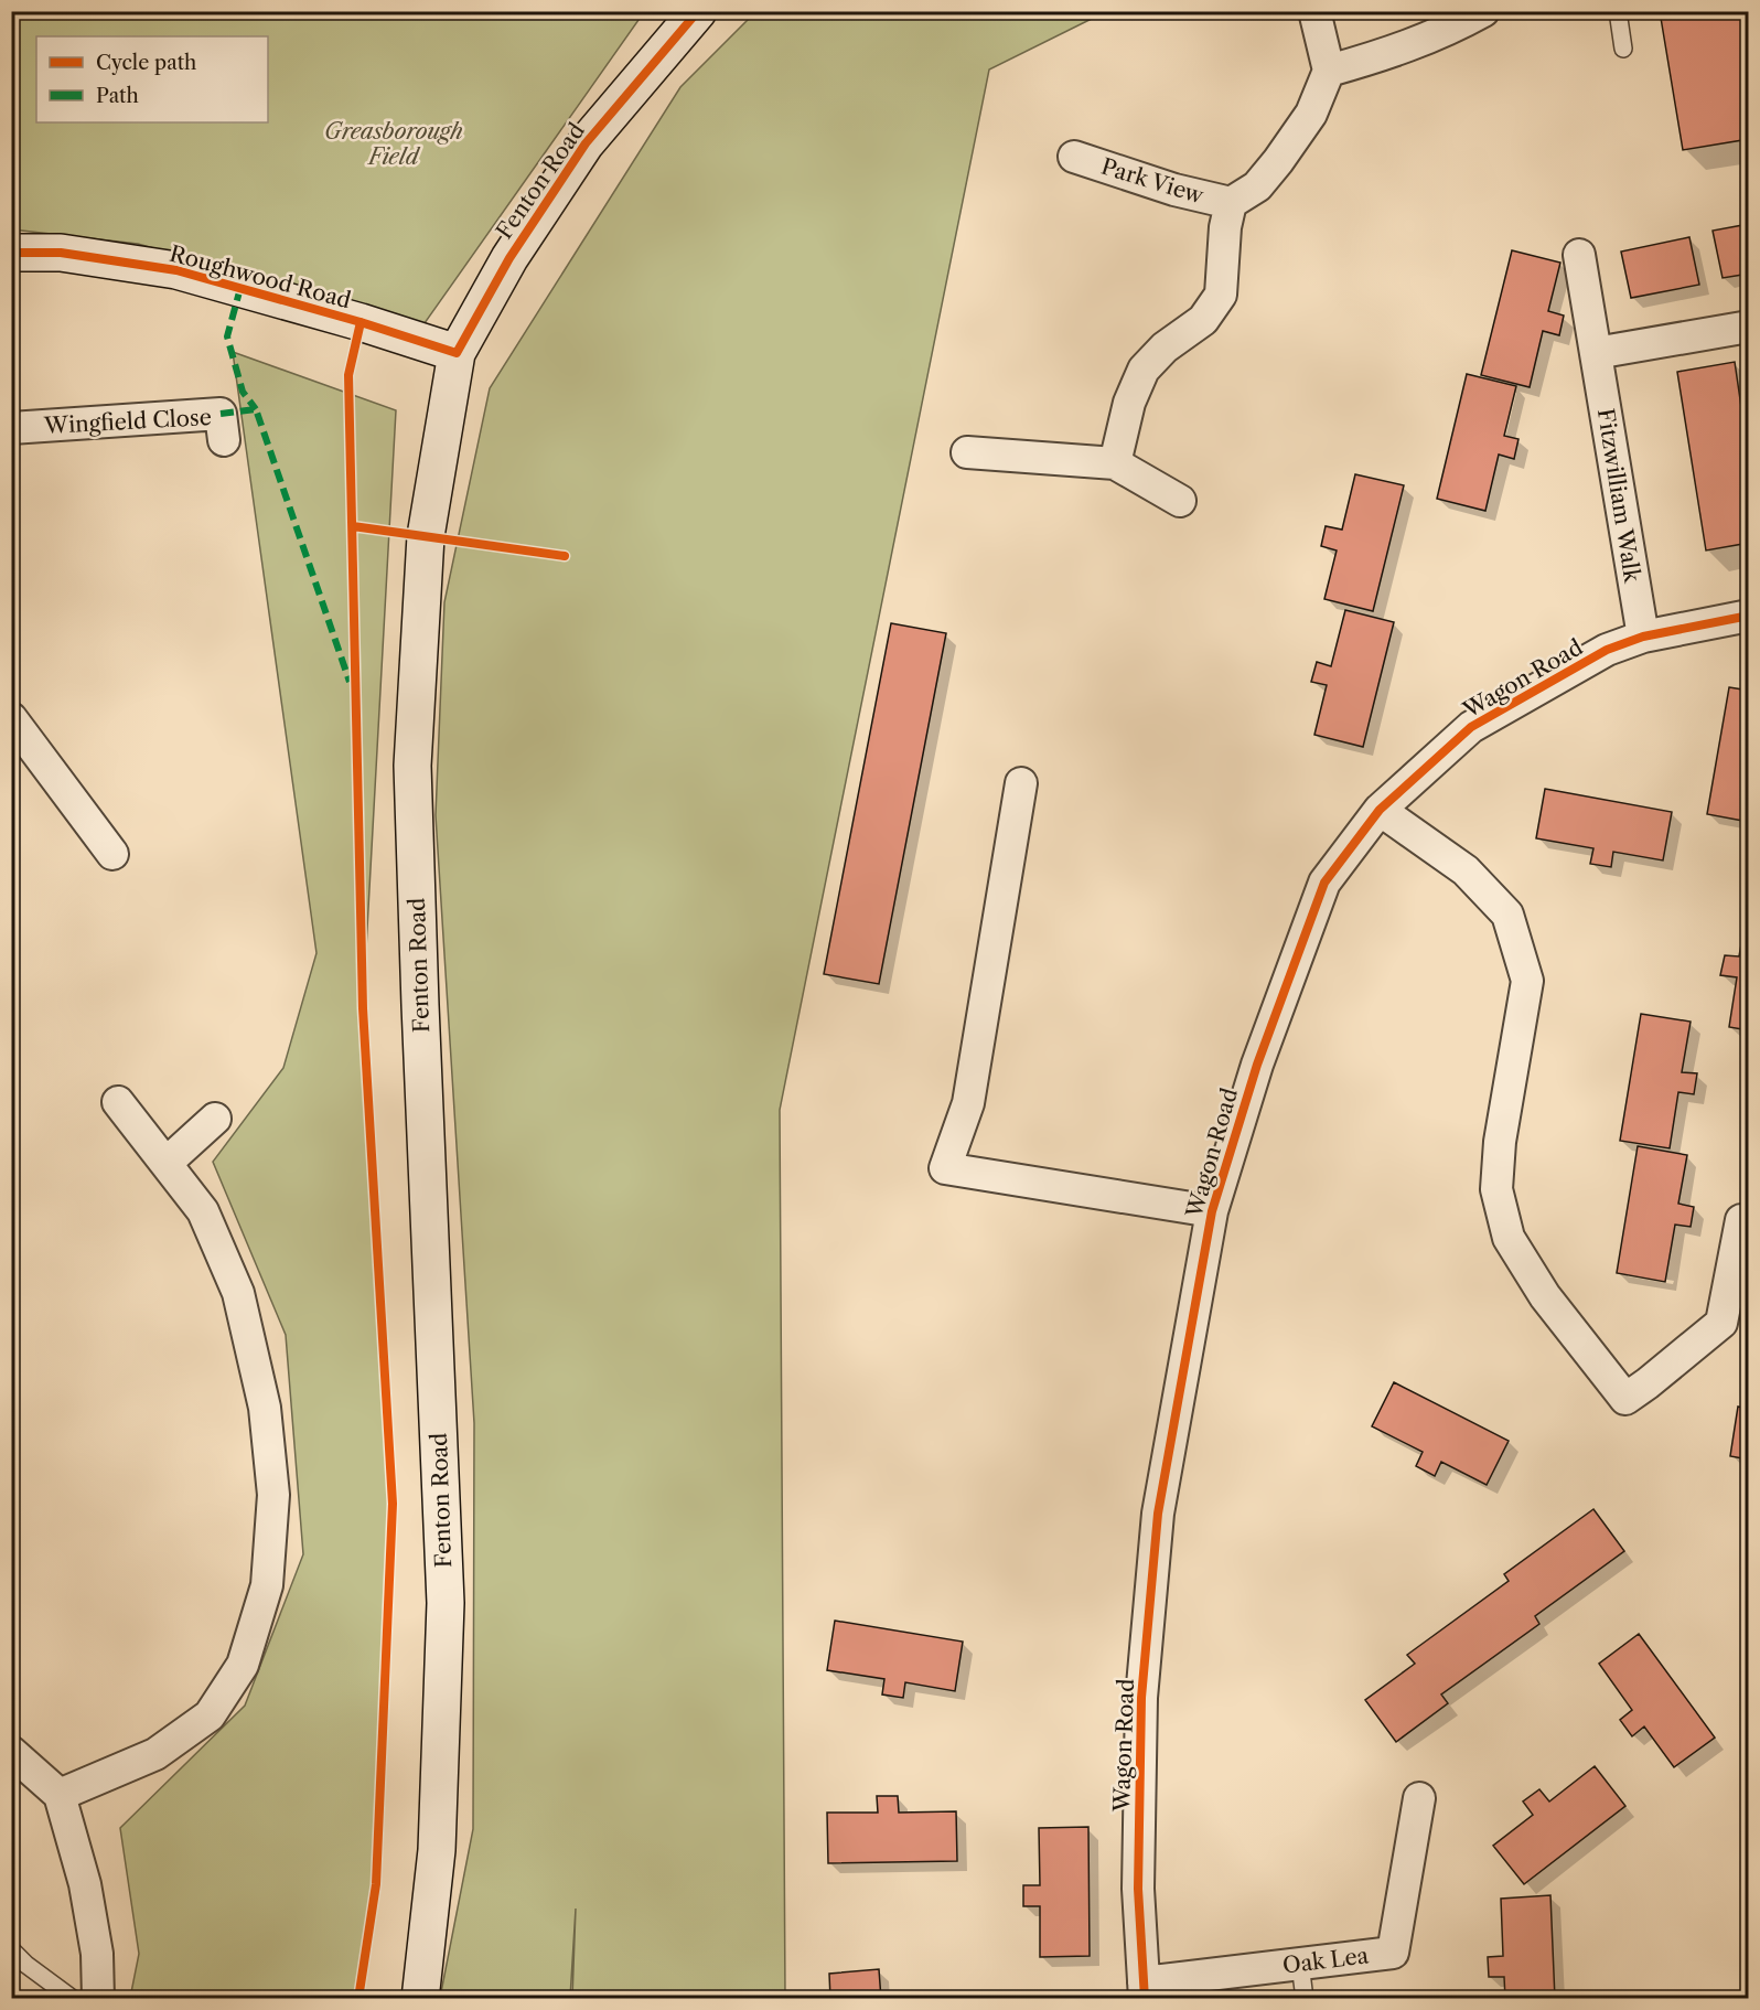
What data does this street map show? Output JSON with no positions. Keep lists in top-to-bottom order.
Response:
{
  "streets": {
    "street": [
      "Fenton Road",
      "Park View",
      "Roughwood Road",
      "Wingfield Close",
      "Fitzwilliam Walk",
      "Wagon Road",
      "Oak Lea"
    ]
  },
  "crossings": [
    ["Fenton Road", "Roughwood Road"],
    ["Fitzwilliam Walk", "Wagon Road"],
    ["Wagon Road", "Oak Lea"]
  ],
  "parks": ["Greasborough Field"],
  "legend": ["Cycle path", "Path"]
}
